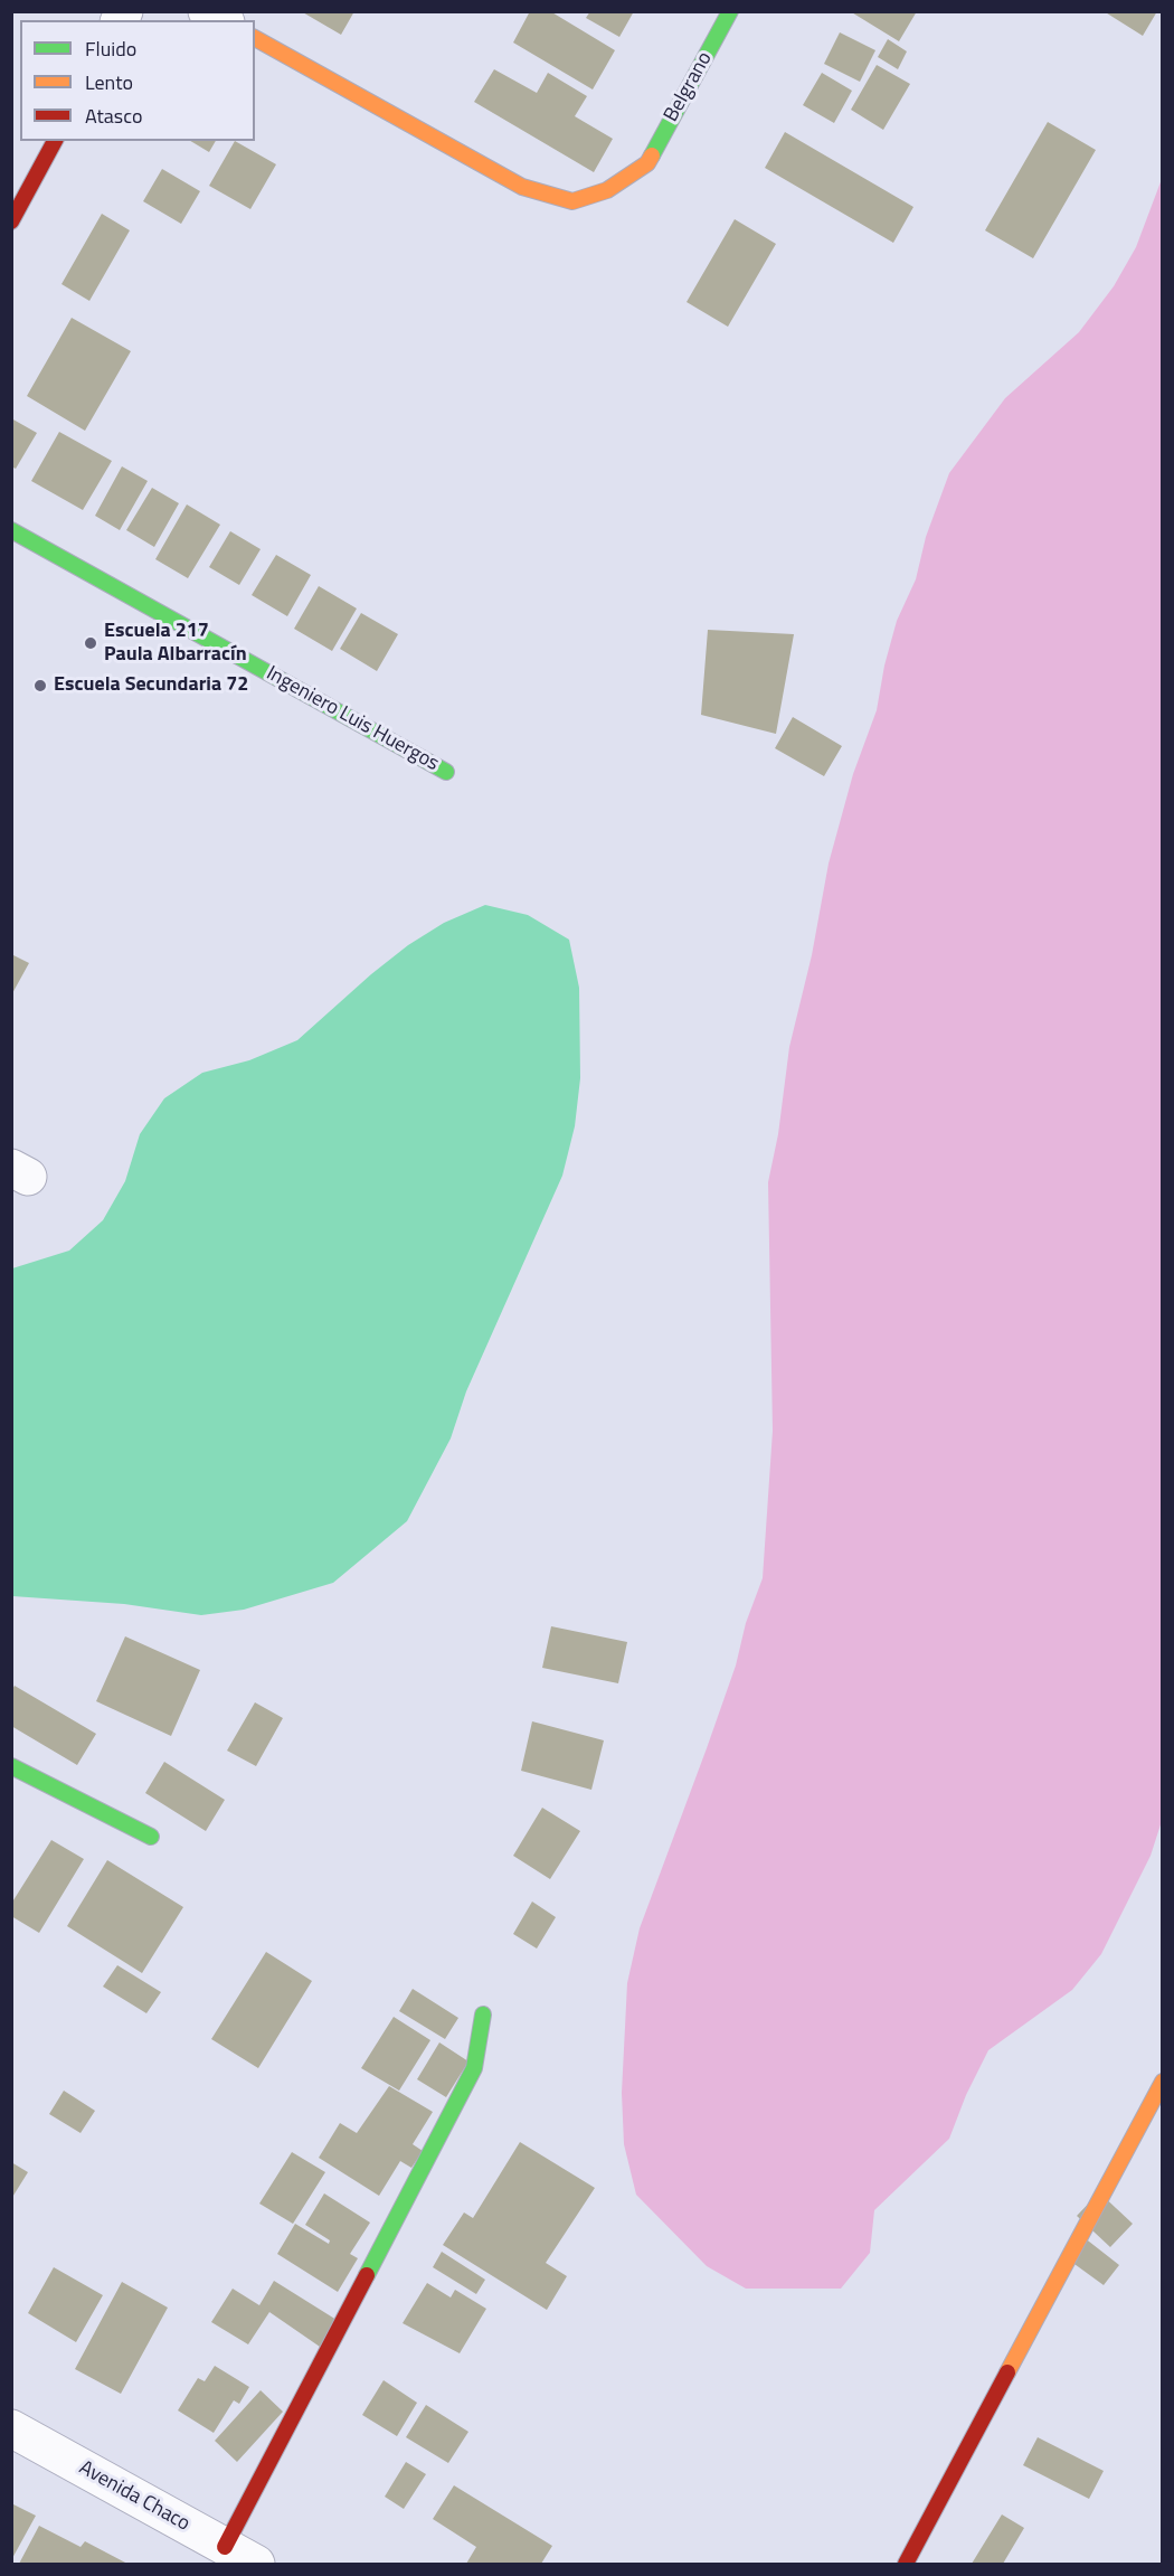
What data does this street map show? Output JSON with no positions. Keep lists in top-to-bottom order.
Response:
{
  "streets": {
    "street": ["Belgrano", "Ingeniero Luis Huergos", "Avenida Chaco"]
  },
  "places": ["Escuela 217 Paula Albarracín", "Escuela Secundaria 72"],
  "legend": ["Fluido", "Lento", "Atasco"]
}
